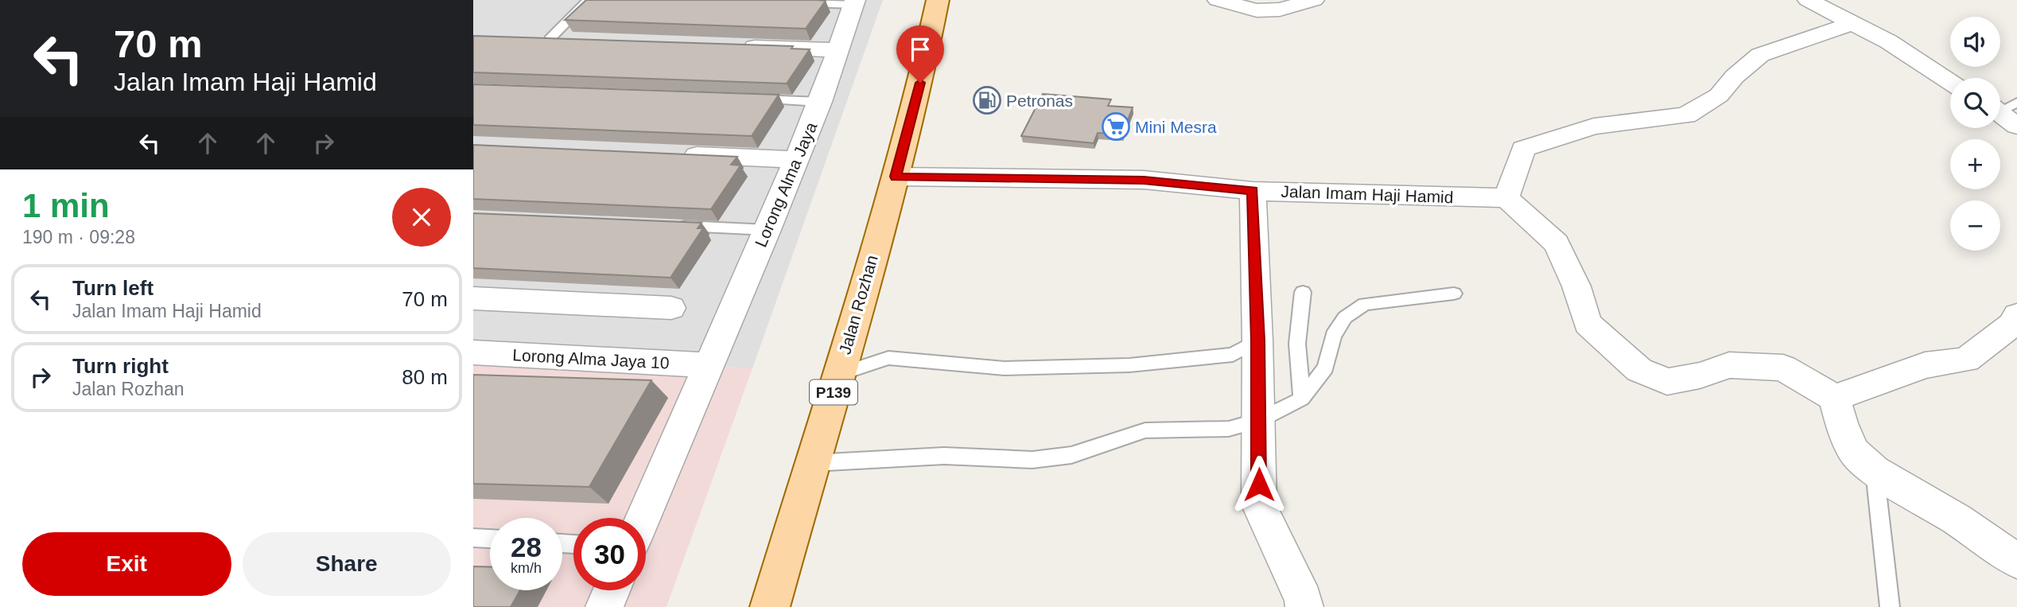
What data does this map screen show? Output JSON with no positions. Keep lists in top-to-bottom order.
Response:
{
  "streets": {
    "main road": ["Jalan Rozhan", "P139"],
    "street": ["Lorong Alma Jaya", "Jalan Imam Haji Hamid", "Lorong Alma Jaya 10"]
  },
  "crossings": [
    ["Lorong Alma Jaya", "Lorong Alma Jaya 10"],
    ["Jalan Imam Haji Hamid", "Jalan Rozhan"]
  ],
  "places": {
    "fuel station": ["Petronas"],
    "supermarket": ["Mini Mesra"]
  },
  "page": {
    "turn": ["70 m", "Jalan Imam Haji Hamid"],
    "map_buttons": ["+", "−"],
    "heading": ["1 min", "190 m · 09:28"],
    "list": [
      {
        "name": "Turn left",
        "note": "Jalan Imam Haji Hamid",
        "value": "70 m"
      },
      {
        "name": "Turn right",
        "note": "Jalan Rozhan",
        "value": "80 m"
      }
    ],
    "speed": "28 km/h",
    "limit": "30",
    "buttons": ["Exit", "Share"]
  }
}
